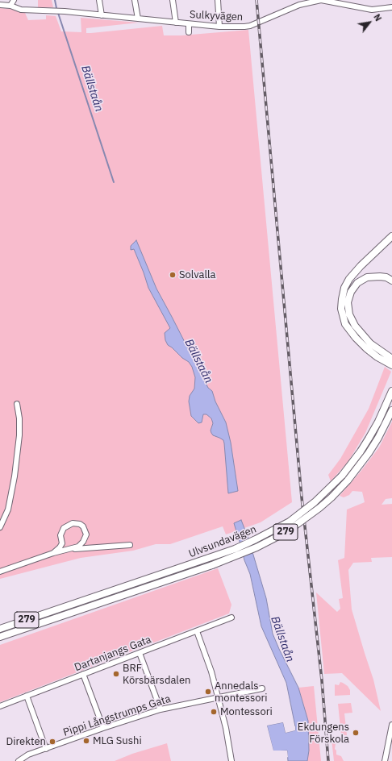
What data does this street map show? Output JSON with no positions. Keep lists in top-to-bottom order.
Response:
{
  "streets": {
    "main road": ["279", "Ulvsundavägen"],
    "street": ["Sulkyvägen", "Dartanjangs Gata", "Pippi Långstrumps Gata"]
  },
  "water": ["Bällstaån"],
  "places": [
    "Solvalla",
    "BRF Körsbärsdalen",
    "Annedals montessori",
    "Montessori",
    "Ekdungens Förskola",
    "MLG Sushi",
    "Direkten"
  ],
  "north": "top right"
}
